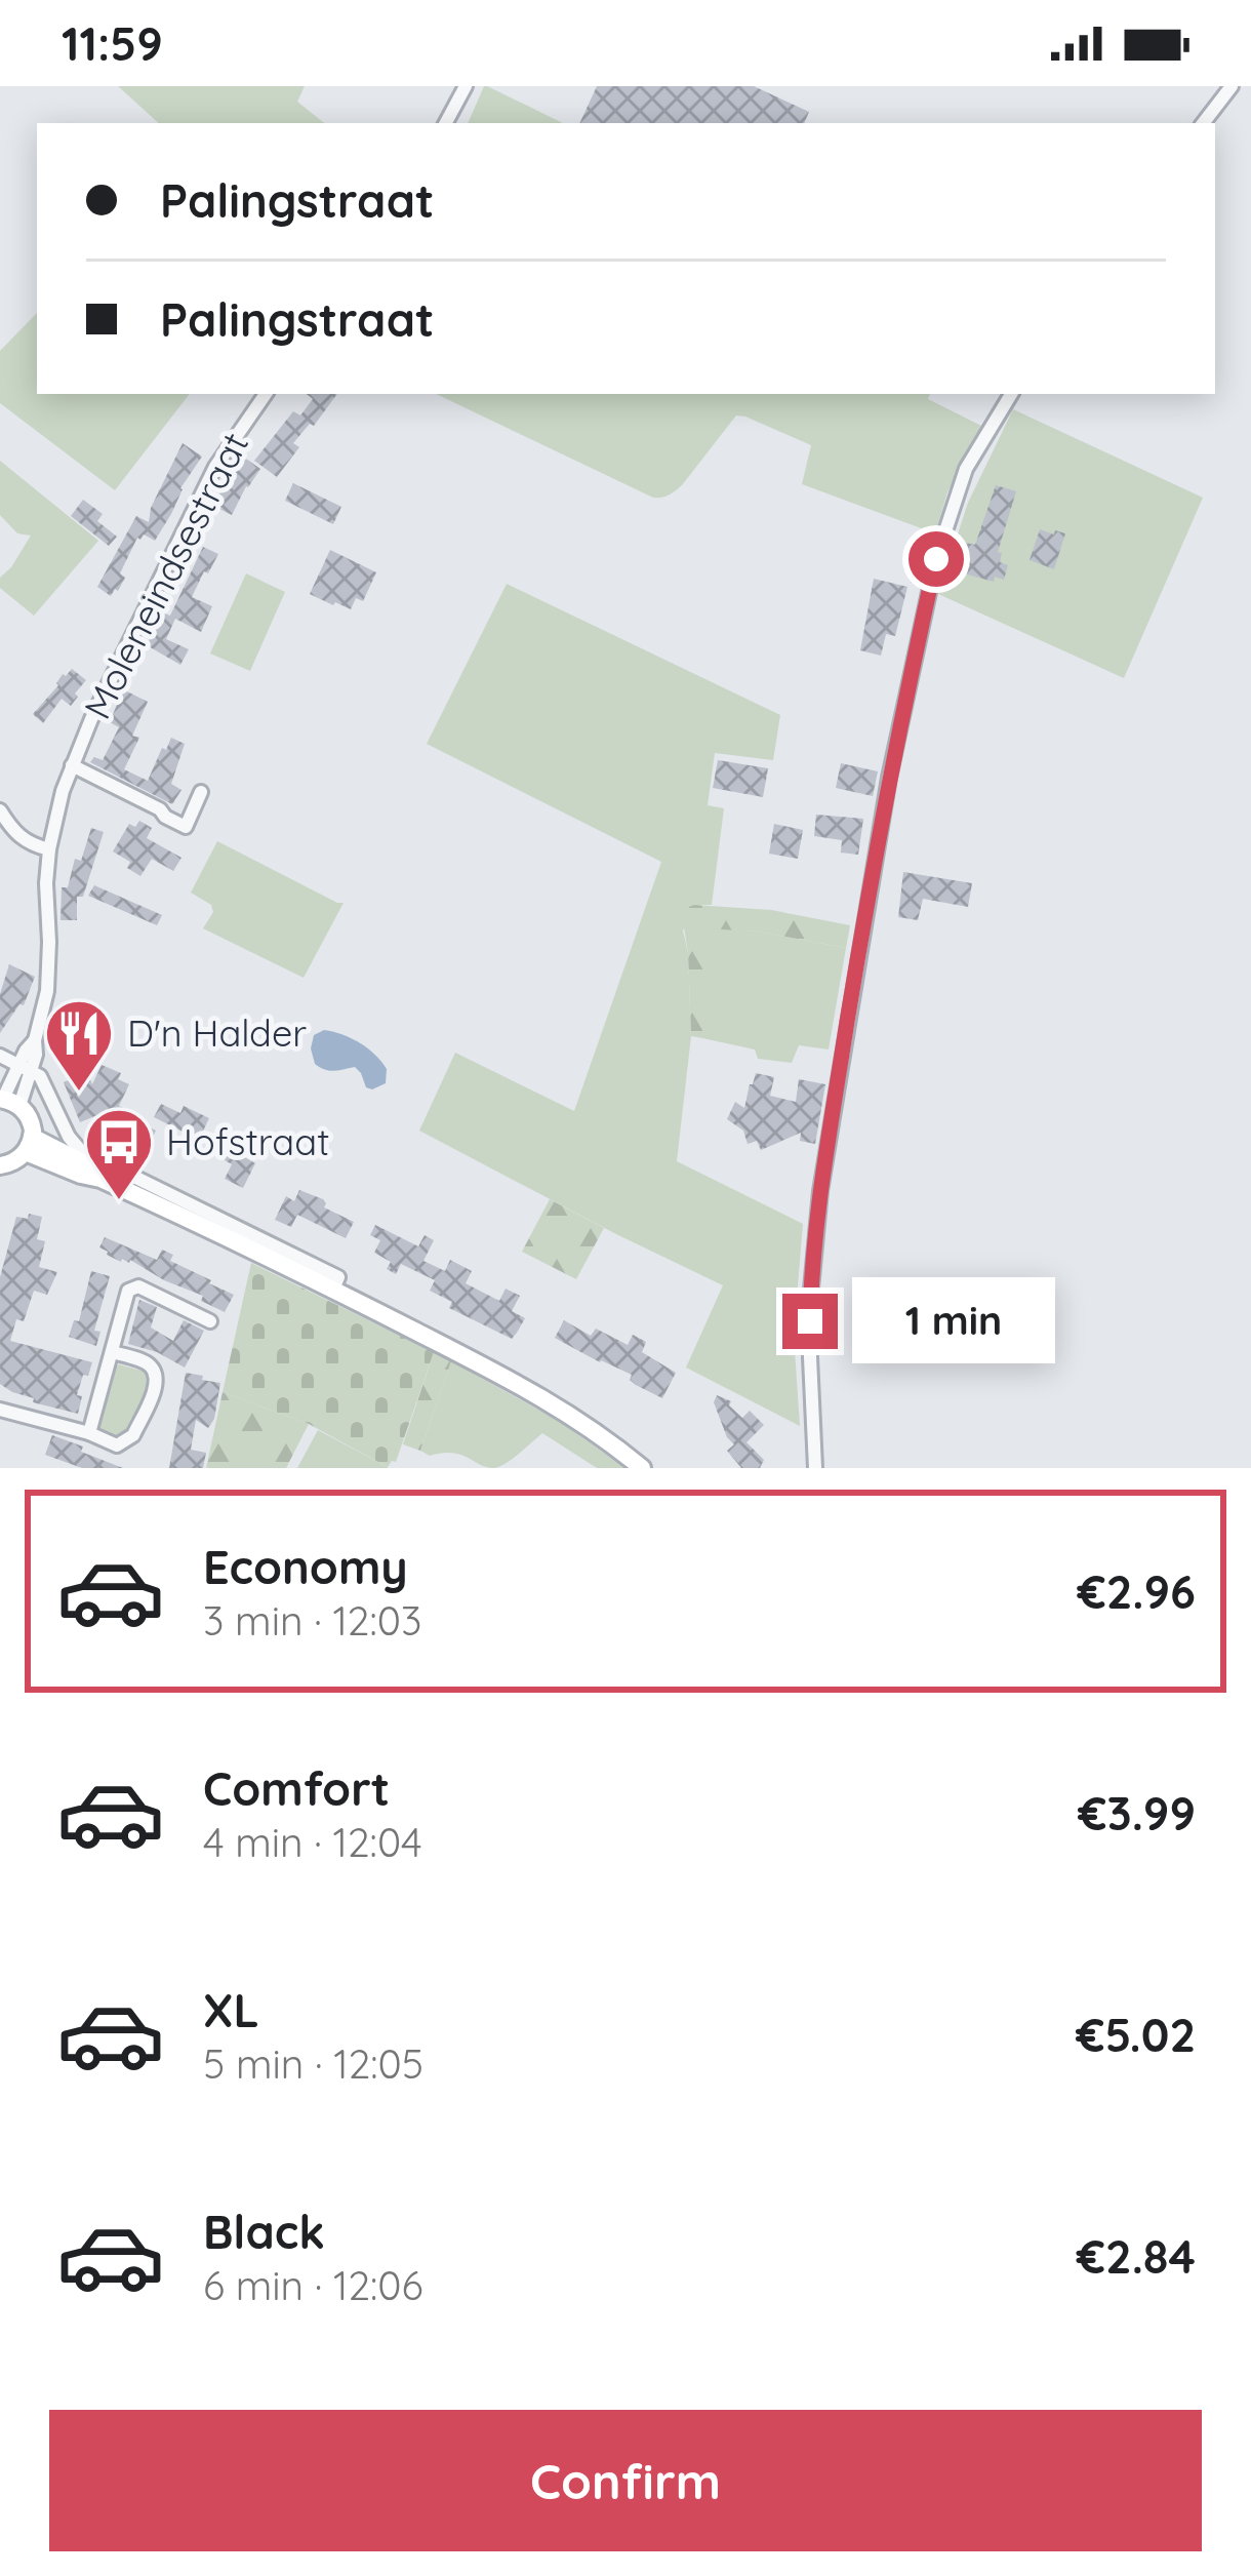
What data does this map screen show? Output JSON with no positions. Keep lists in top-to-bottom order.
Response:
{
  "streets": {
    "street": ["Moleneindsestraat"]
  },
  "places": {
    "restaurant": ["D'n Halder"],
    "bus stop": ["Hofstraat"]
  },
  "page": {
    "status": "11:59",
    "banner": ["Palingstraat", "Palingstraat"],
    "bubble": "1 min",
    "list": [
      {
        "name": "Economy",
        "note": "3 min · 12:03",
        "value": "€2.96"
      },
      {
        "name": "Comfort",
        "note": "4 min · 12:04",
        "value": "€3.99"
      },
      {
        "name": "XL",
        "note": "5 min · 12:05",
        "value": "€5.02"
      },
      {
        "name": "Black",
        "note": "6 min · 12:06",
        "value": "€2.84"
      }
    ],
    "buttons": "Confirm"
  }
}
